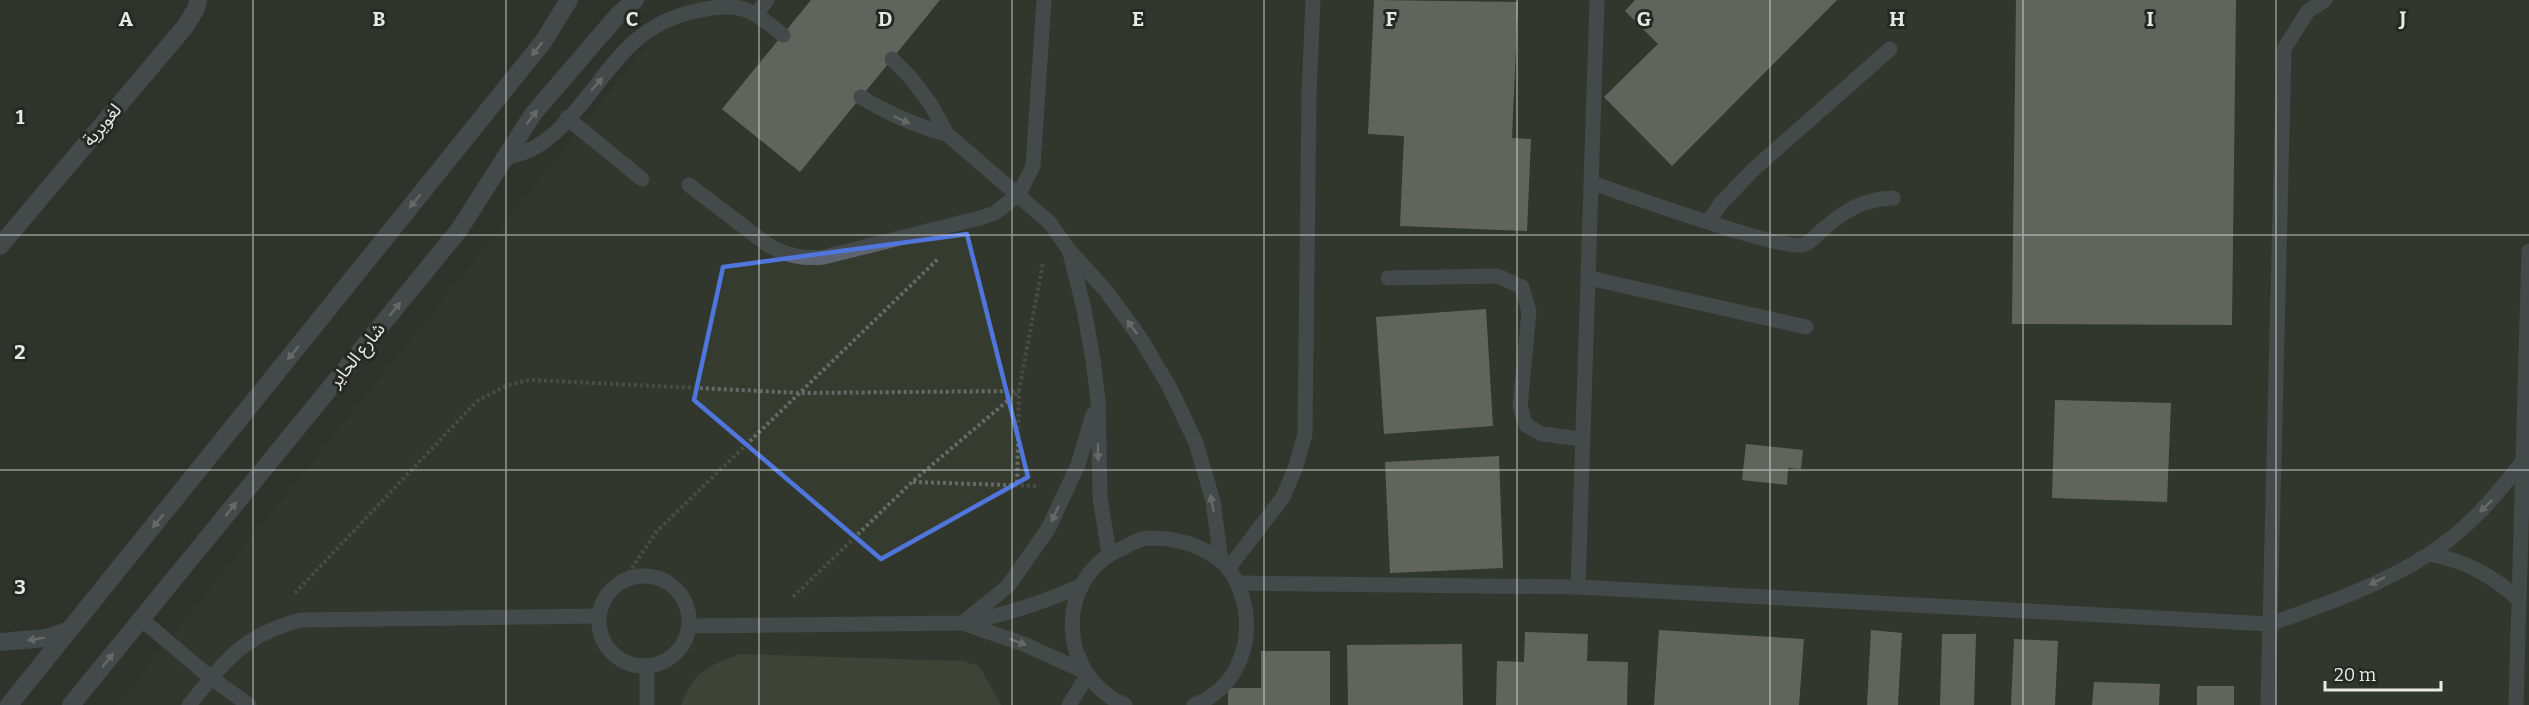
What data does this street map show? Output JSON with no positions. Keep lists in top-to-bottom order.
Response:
{
  "streets": {
    "street": ["لغويرية", "شارع الحاير"]
  },
  "scale_bar": "20 m",
  "grid": {
    "columns": [
      "A",
      "B",
      "C",
      "D",
      "E",
      "F",
      "G",
      "H",
      "I",
      "J"
    ],
    "rows": ["1", "2", "3"]
  }
}
